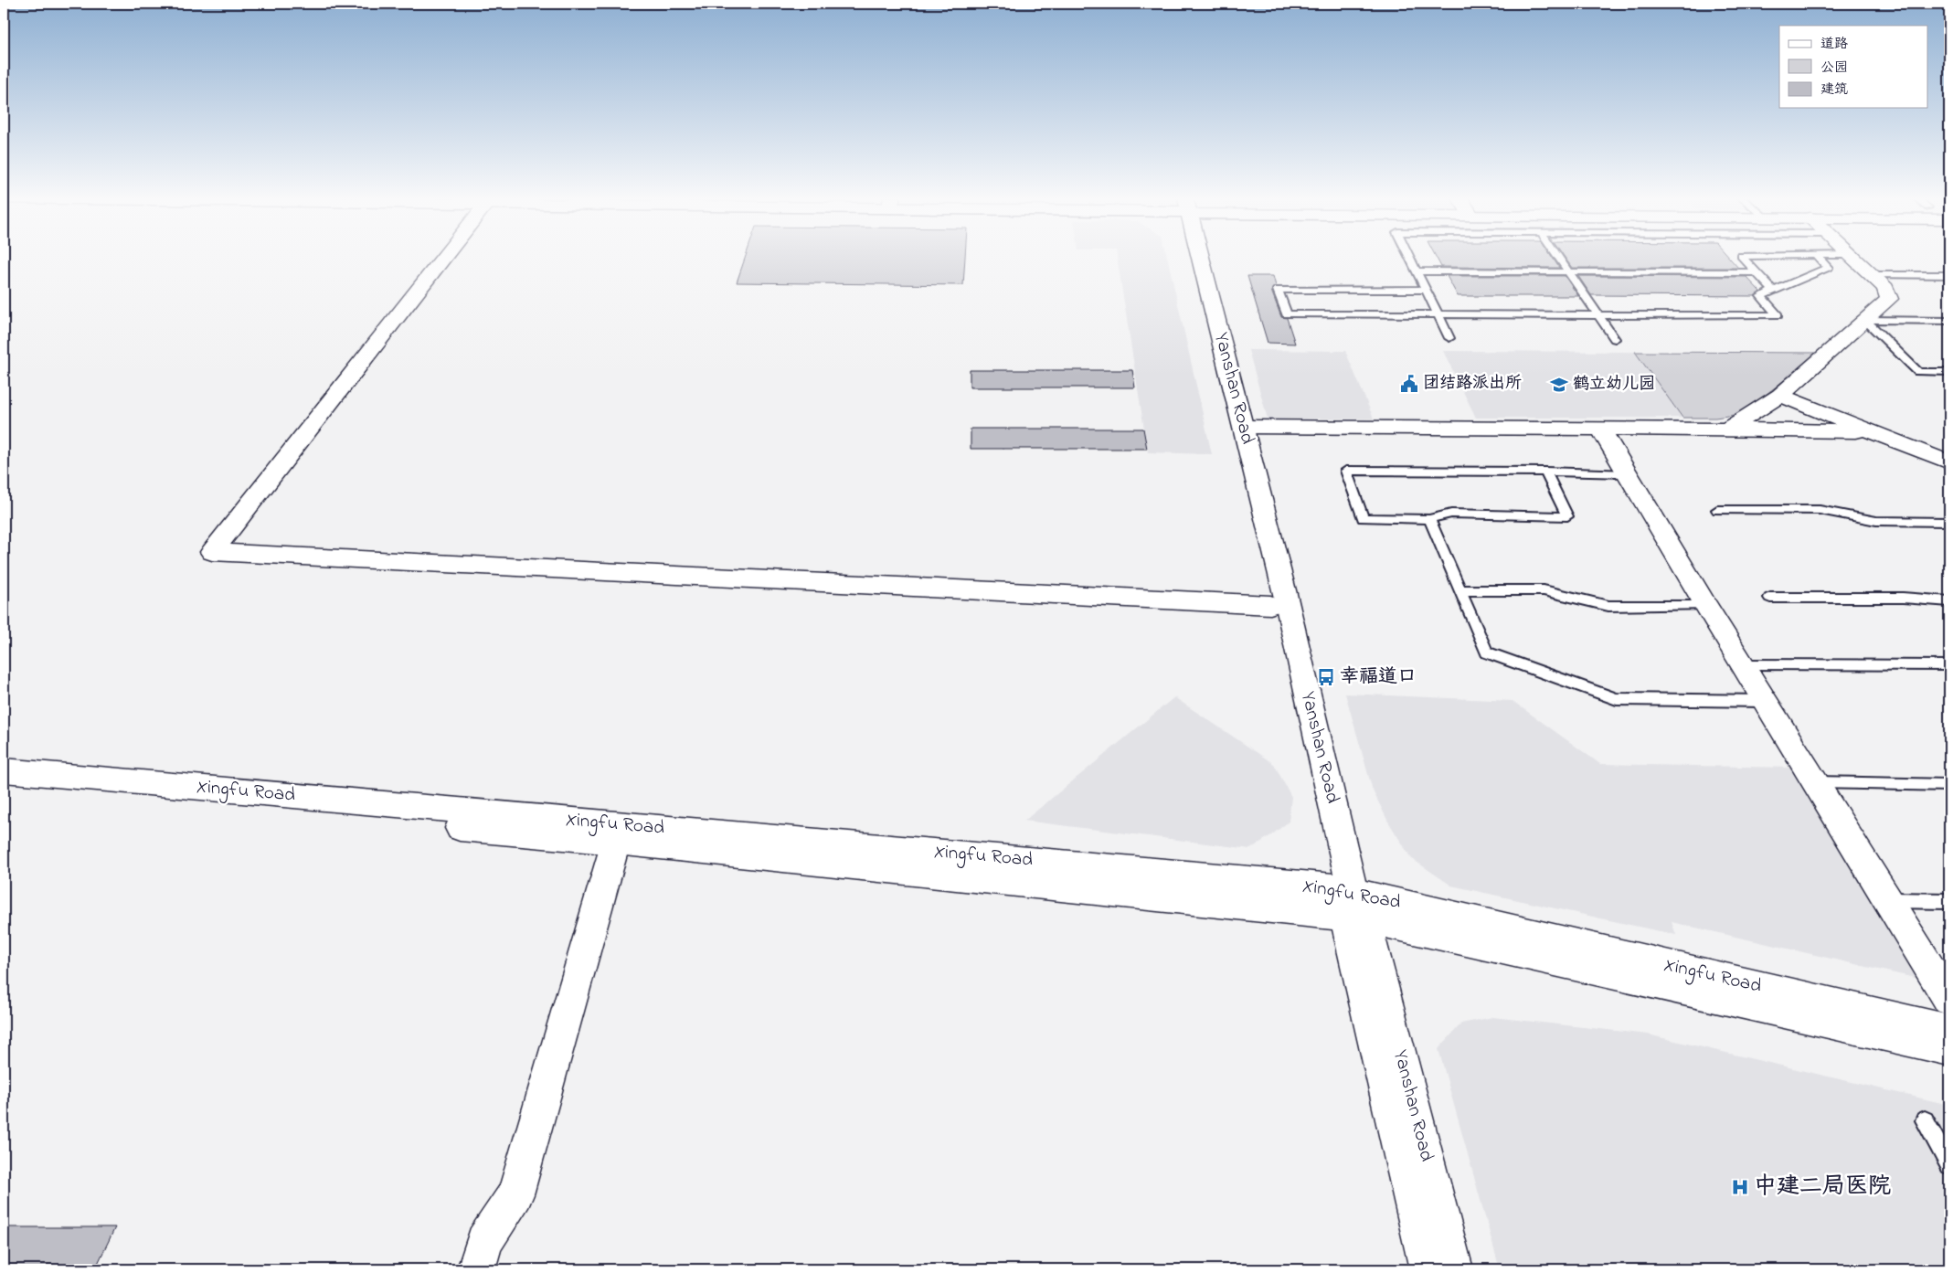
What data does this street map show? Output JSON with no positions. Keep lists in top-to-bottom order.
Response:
{
  "streets": {
    "main road": ["Yanshan Road", "Xingfu Road"]
  },
  "crossings": [
    ["Yanshan Road", "Xingfu Road"]
  ],
  "places": {
    "public building": ["团结路派出所"],
    "school or university": ["鹤立幼儿园"],
    "bus stop": ["幸福道口"],
    "hospital": ["中建二局医院"]
  },
  "legend": ["道路", "公园", "建筑"]
}
